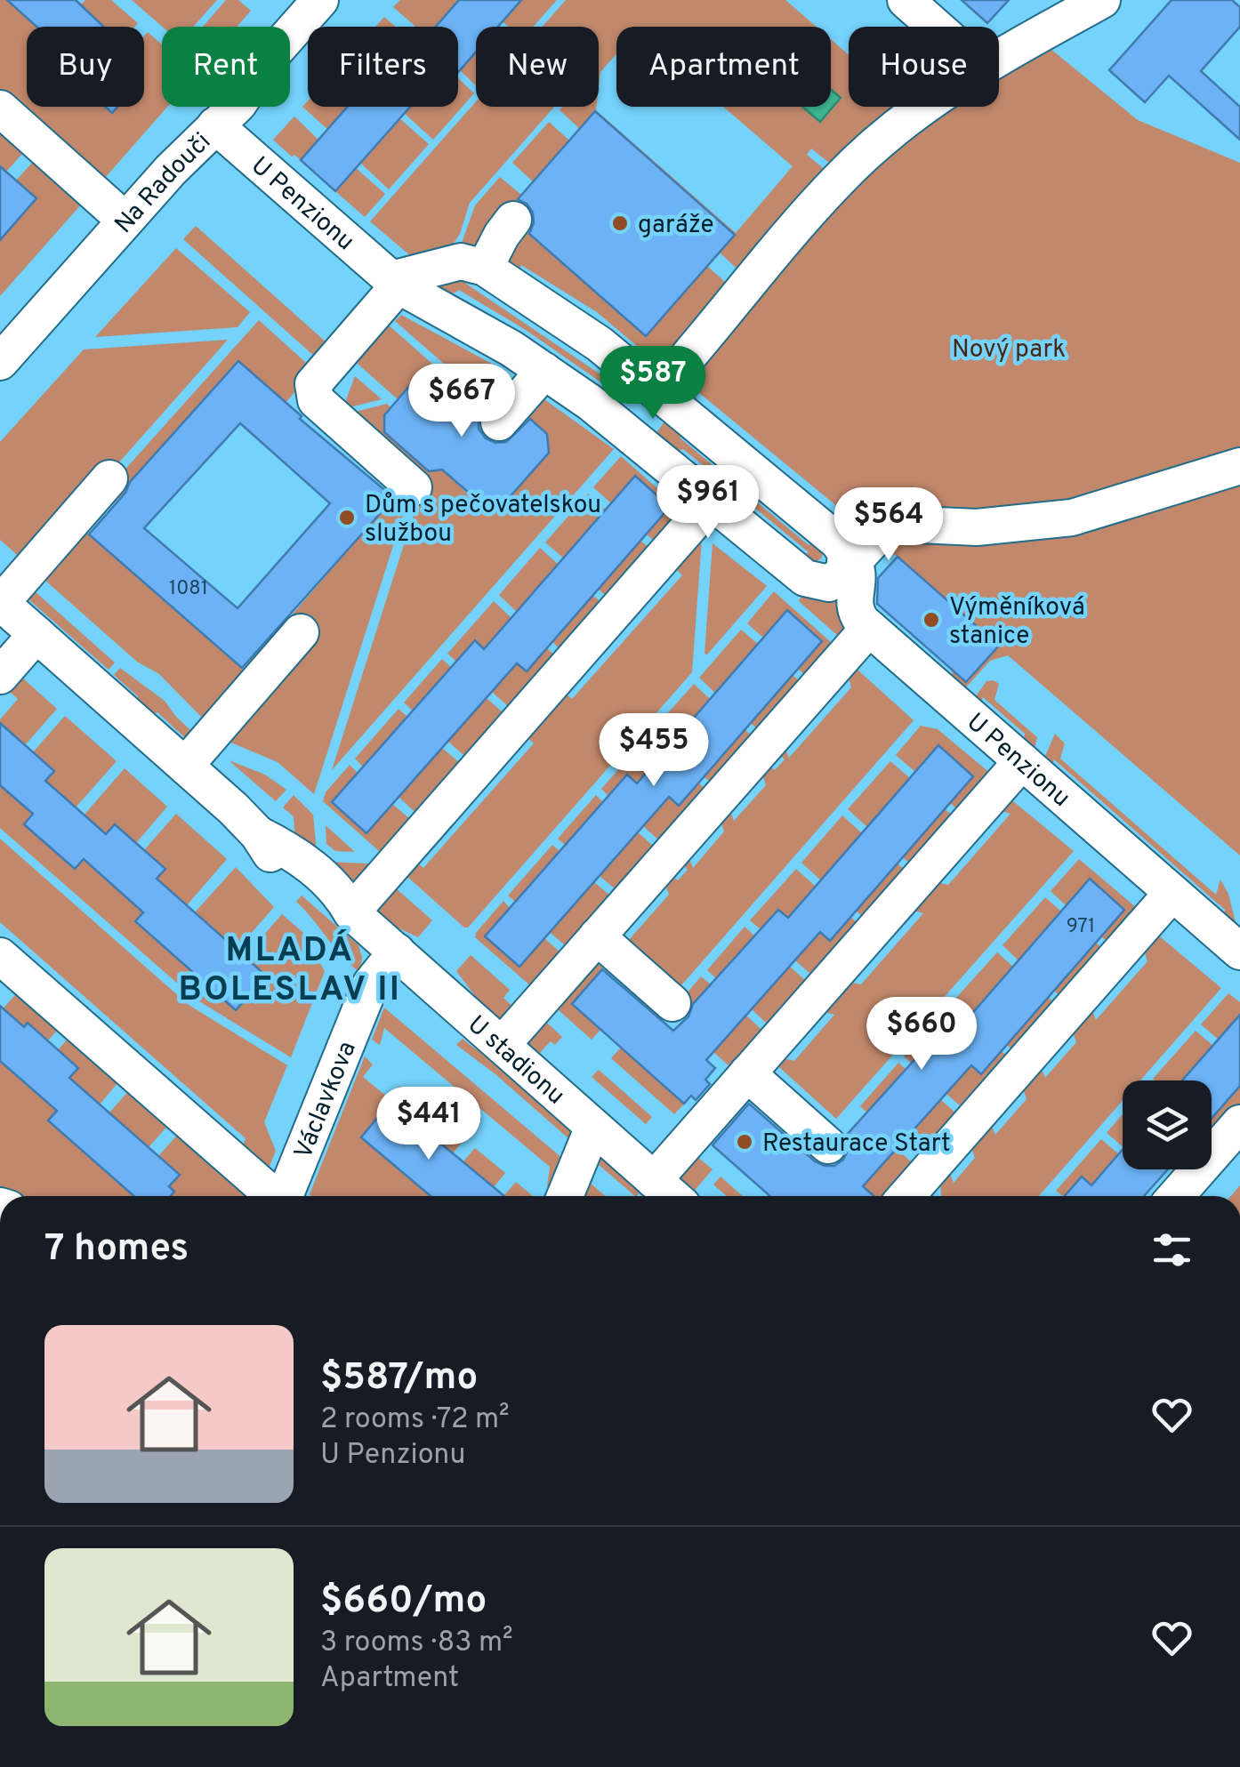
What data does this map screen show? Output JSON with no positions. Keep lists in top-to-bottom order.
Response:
{
  "streets": {
    "street": [
      "Na Radouči",
      "U Penzionu",
      "U stadionu",
      "Václavkova"
    ]
  },
  "crossings": [
    ["Na Radouči", "U Penzionu"],
    ["U stadionu", "Václavkova"]
  ],
  "districts": ["MLADÁ BOLESLAV II"],
  "parks": ["Nový park"],
  "places": [
    "garáže",
    "Dům s pečovatelskou službou",
    "Výměníková stanice",
    "Restaurace Start"
  ],
  "house_numbers": ["1081", "971"],
  "page": {
    "chip": [
      "Buy",
      "Rent",
      "Filters",
      "New",
      "Apartment",
      "House"
    ],
    "price": [
      "$587",
      "$667",
      "$961",
      "$564",
      "$455",
      "$660",
      "$441"
    ],
    "heading": "7 homes",
    "list": [
      {
        "name": "$587/mo",
        "note": "2 rooms · 72 m² · U Penzionu"
      },
      {
        "name": "$660/mo",
        "note": "3 rooms · 83 m² · Apartment"
      }
    ]
  }
}
